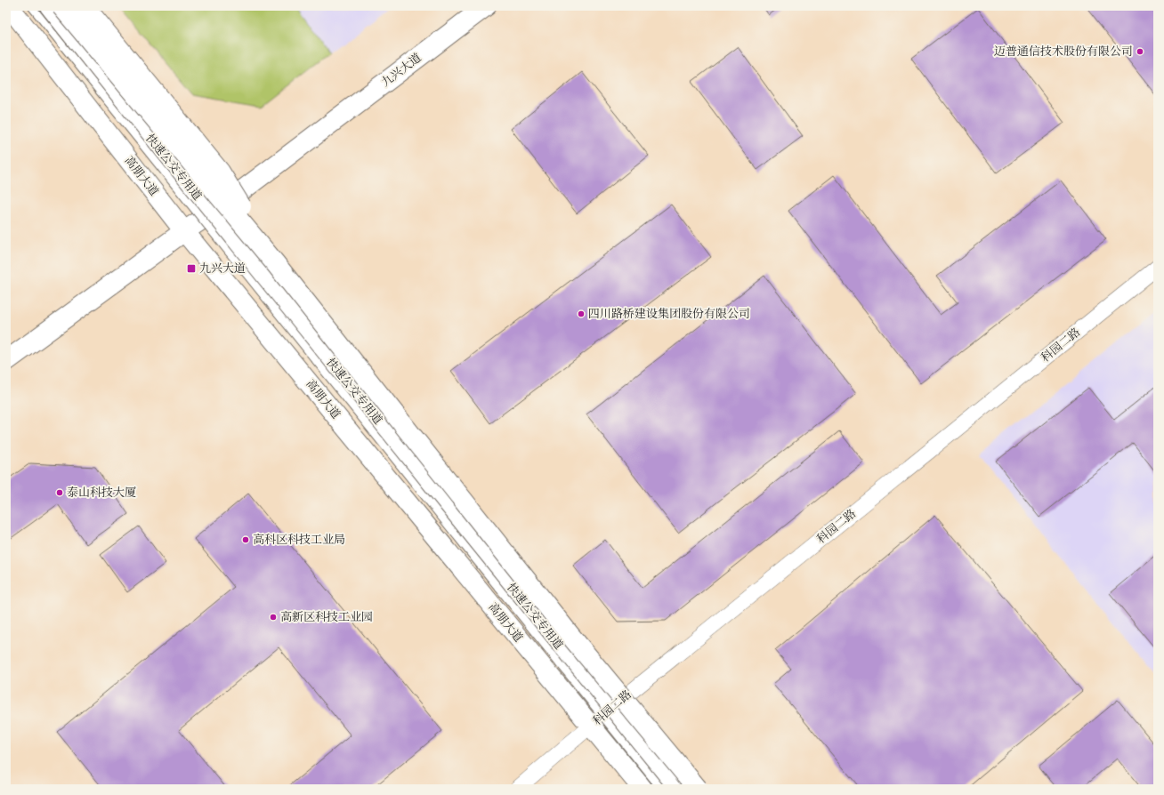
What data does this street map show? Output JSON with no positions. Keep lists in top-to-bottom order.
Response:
{
  "streets": {
    "main road": ["九兴大道", "高朋大道"],
    "street": ["科园二路"],
    "lane": ["快速公交专用道"]
  },
  "crossings": [
    ["九兴大道", "高朋大道"],
    ["高朋大道", "科园二路"]
  ],
  "places": {
    "other": [
      "迈普通信技术股份有限公司",
      "四川路桥建设集团股份有限公司",
      "泰山科技大厦",
      "高科区科技工业局",
      "高新区科技工业园"
    ],
    "transit": ["九兴大道"]
  }
}
